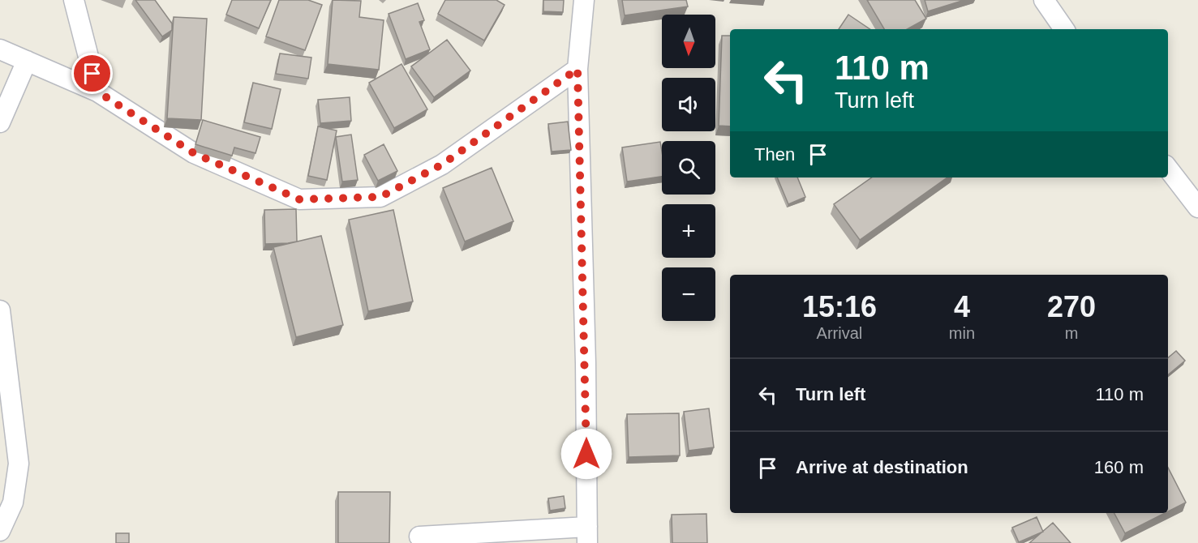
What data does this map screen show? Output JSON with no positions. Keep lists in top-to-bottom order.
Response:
{
  "north": "bottom",
  "page": {
    "map_buttons": ["+", "−"],
    "turn": ["110 m", "Turn left"],
    "then": "Then",
    "eta": [
      "15:16",
      "Arrival",
      "4",
      "min",
      "270",
      "m"
    ],
    "list": [
      {
        "name": "Turn left",
        "value": "110 m"
      },
      {
        "name": "Arrive at destination",
        "value": "160 m"
      }
    ]
  }
}
